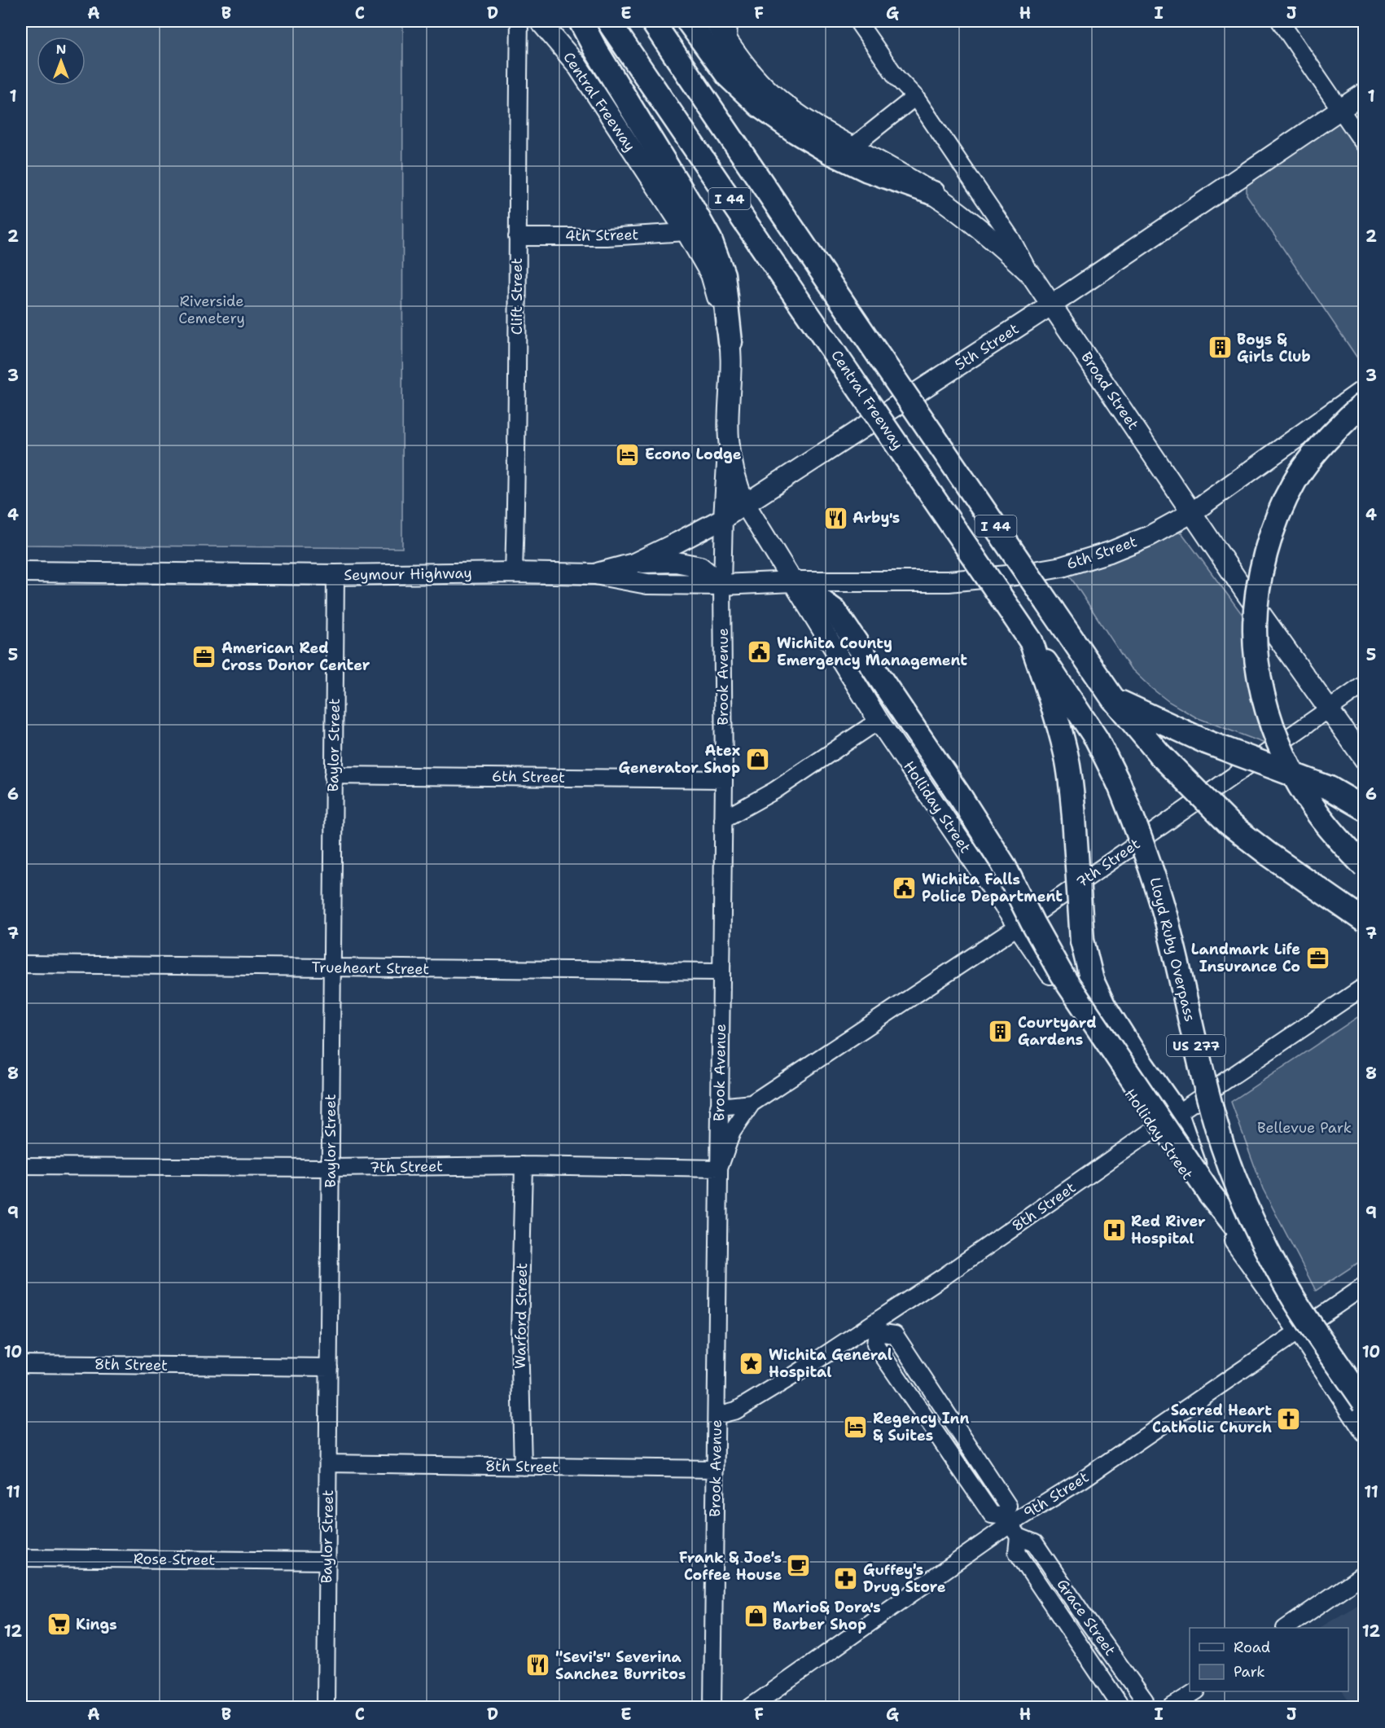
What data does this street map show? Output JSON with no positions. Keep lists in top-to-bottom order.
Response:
{
  "streets": {
    "highway": [
      "Central Freeway",
      "I 44",
      "Lloyd Ruby Overpass",
      "US 277"
    ],
    "main road": [
      "5th Street",
      "Broad Street",
      "6th Street",
      "Seymour Highway",
      "Brook Avenue",
      "Holliday Street"
    ],
    "street": [
      "4th Street",
      "Clift Street",
      "Baylor Street",
      "7th Street",
      "Trueheart Street",
      "8th Street",
      "Warford Street",
      "9th Street",
      "Rose Street",
      "Grace Street"
    ]
  },
  "crossings": [
    ["Central Freeway", "4th Street"],
    ["Central Freeway", "Holliday Street"],
    ["Central Freeway", "Lloyd Ruby Overpass"],
    ["4th Street", "Clift Street"],
    ["Clift Street", "Seymour Highway"],
    ["5th Street", "Broad Street"],
    ["5th Street", "Seymour Highway"],
    ["5th Street", "Brook Avenue"],
    ["5th Street", "Holliday Street"],
    ["Broad Street", "6th Street"],
    ["Broad Street", "7th Street"],
    ["6th Street", "Seymour Highway"],
    ["6th Street", "Brook Avenue"],
    ["6th Street", "Baylor Street"],
    ["6th Street", "Holliday Street"],
    ["Seymour Highway", "Brook Avenue"],
    ["Seymour Highway", "Baylor Street"],
    ["Seymour Highway", "Holliday Street"],
    ["Brook Avenue", "Holliday Street"],
    ["Brook Avenue", "7th Street"],
    ["Brook Avenue", "Trueheart Street"],
    ["Brook Avenue", "8th Street"],
    ["Baylor Street", "7th Street"],
    ["Baylor Street", "Trueheart Street"],
    ["Baylor Street", "8th Street"],
    ["Baylor Street", "Rose Street"],
    ["Holliday Street", "7th Street"],
    ["Holliday Street", "8th Street"],
    ["Holliday Street", "9th Street"],
    ["7th Street", "Warford Street"],
    ["8th Street", "Warford Street"],
    ["8th Street", "Grace Street"],
    ["9th Street", "Grace Street"]
  ],
  "parks": ["Riverside Cemetery", "Bellevue Park"],
  "places": {
    "building": ["Boys & Girls Club", "Courtyard Gardens"],
    "hotel": ["Econo Lodge", "Regency Inn & Suites"],
    "restaurant": ["Arby's", "\"Sevi's\" Severina Sanchez Burritos"],
    "public building": ["Wichita County Emergency Management", "Wichita Falls Police Department"],
    "office": ["American Red Cross Donor Center", "Landmark Life Insurance Co"],
    "shop": ["Atex Generator Shop", "Mario& Dora's Barber Shop"],
    "hospital": ["Red River Hospital"],
    "place": ["Wichita General Hospital"],
    "church": ["Sacred Heart Catholic Church"],
    "cafe": ["Frank & Joe's Coffee House"],
    "pharmacy": ["Guffey's Drug Store"],
    "supermarket": ["Kings"]
  },
  "legend": ["Road", "Park"],
  "north": "top",
  "grid": {
    "columns": [
      "A",
      "B",
      "C",
      "D",
      "E",
      "F",
      "G",
      "H",
      "I",
      "J"
    ],
    "rows": [
      "1",
      "2",
      "3",
      "4",
      "5",
      "6",
      "7",
      "8",
      "9",
      "10",
      "11",
      "12"
    ]
  }
}
